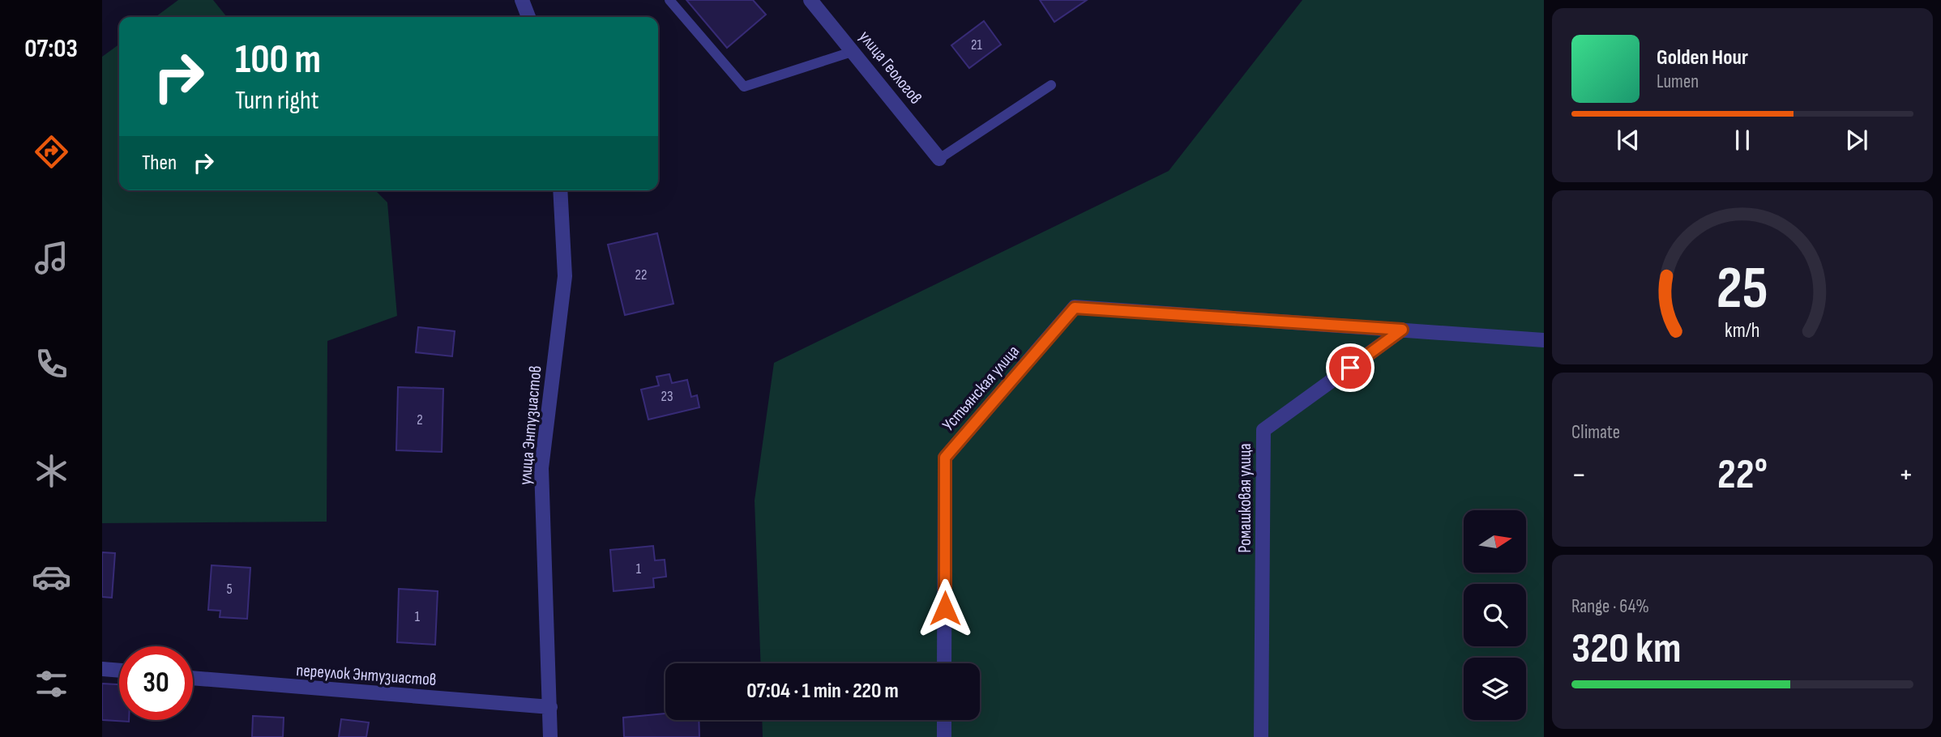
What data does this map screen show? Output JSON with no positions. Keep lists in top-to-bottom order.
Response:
{
  "streets": {
    "street": [
      "улица Геологов",
      "Устьянская улица",
      "улица Энтузиастов",
      "Ромашковая улица",
      "переулок Энтузиастов"
    ]
  },
  "crossings": [
    ["Устьянская улица", "Ромашковая улица"],
    ["улица Энтузиастов", "переулок Энтузиастов"]
  ],
  "house_numbers": [
    "21",
    "22",
    "23",
    "2",
    "1",
    "5",
    "1"
  ],
  "north": "right",
  "page": {
    "tabs": "07:03",
    "turn": ["100 m", "Turn right"],
    "song": ["Golden Hour", "Lumen"],
    "then": "Then",
    "tile": [
      "Climate",
      ["Range · 64%", "320 km"]
    ],
    "heat": ["−", "22°", "+"],
    "limit": "30",
    "trip": "07:04 · 1 min · 220 m",
    "gauge": ["25", "km/h"]
  }
}
